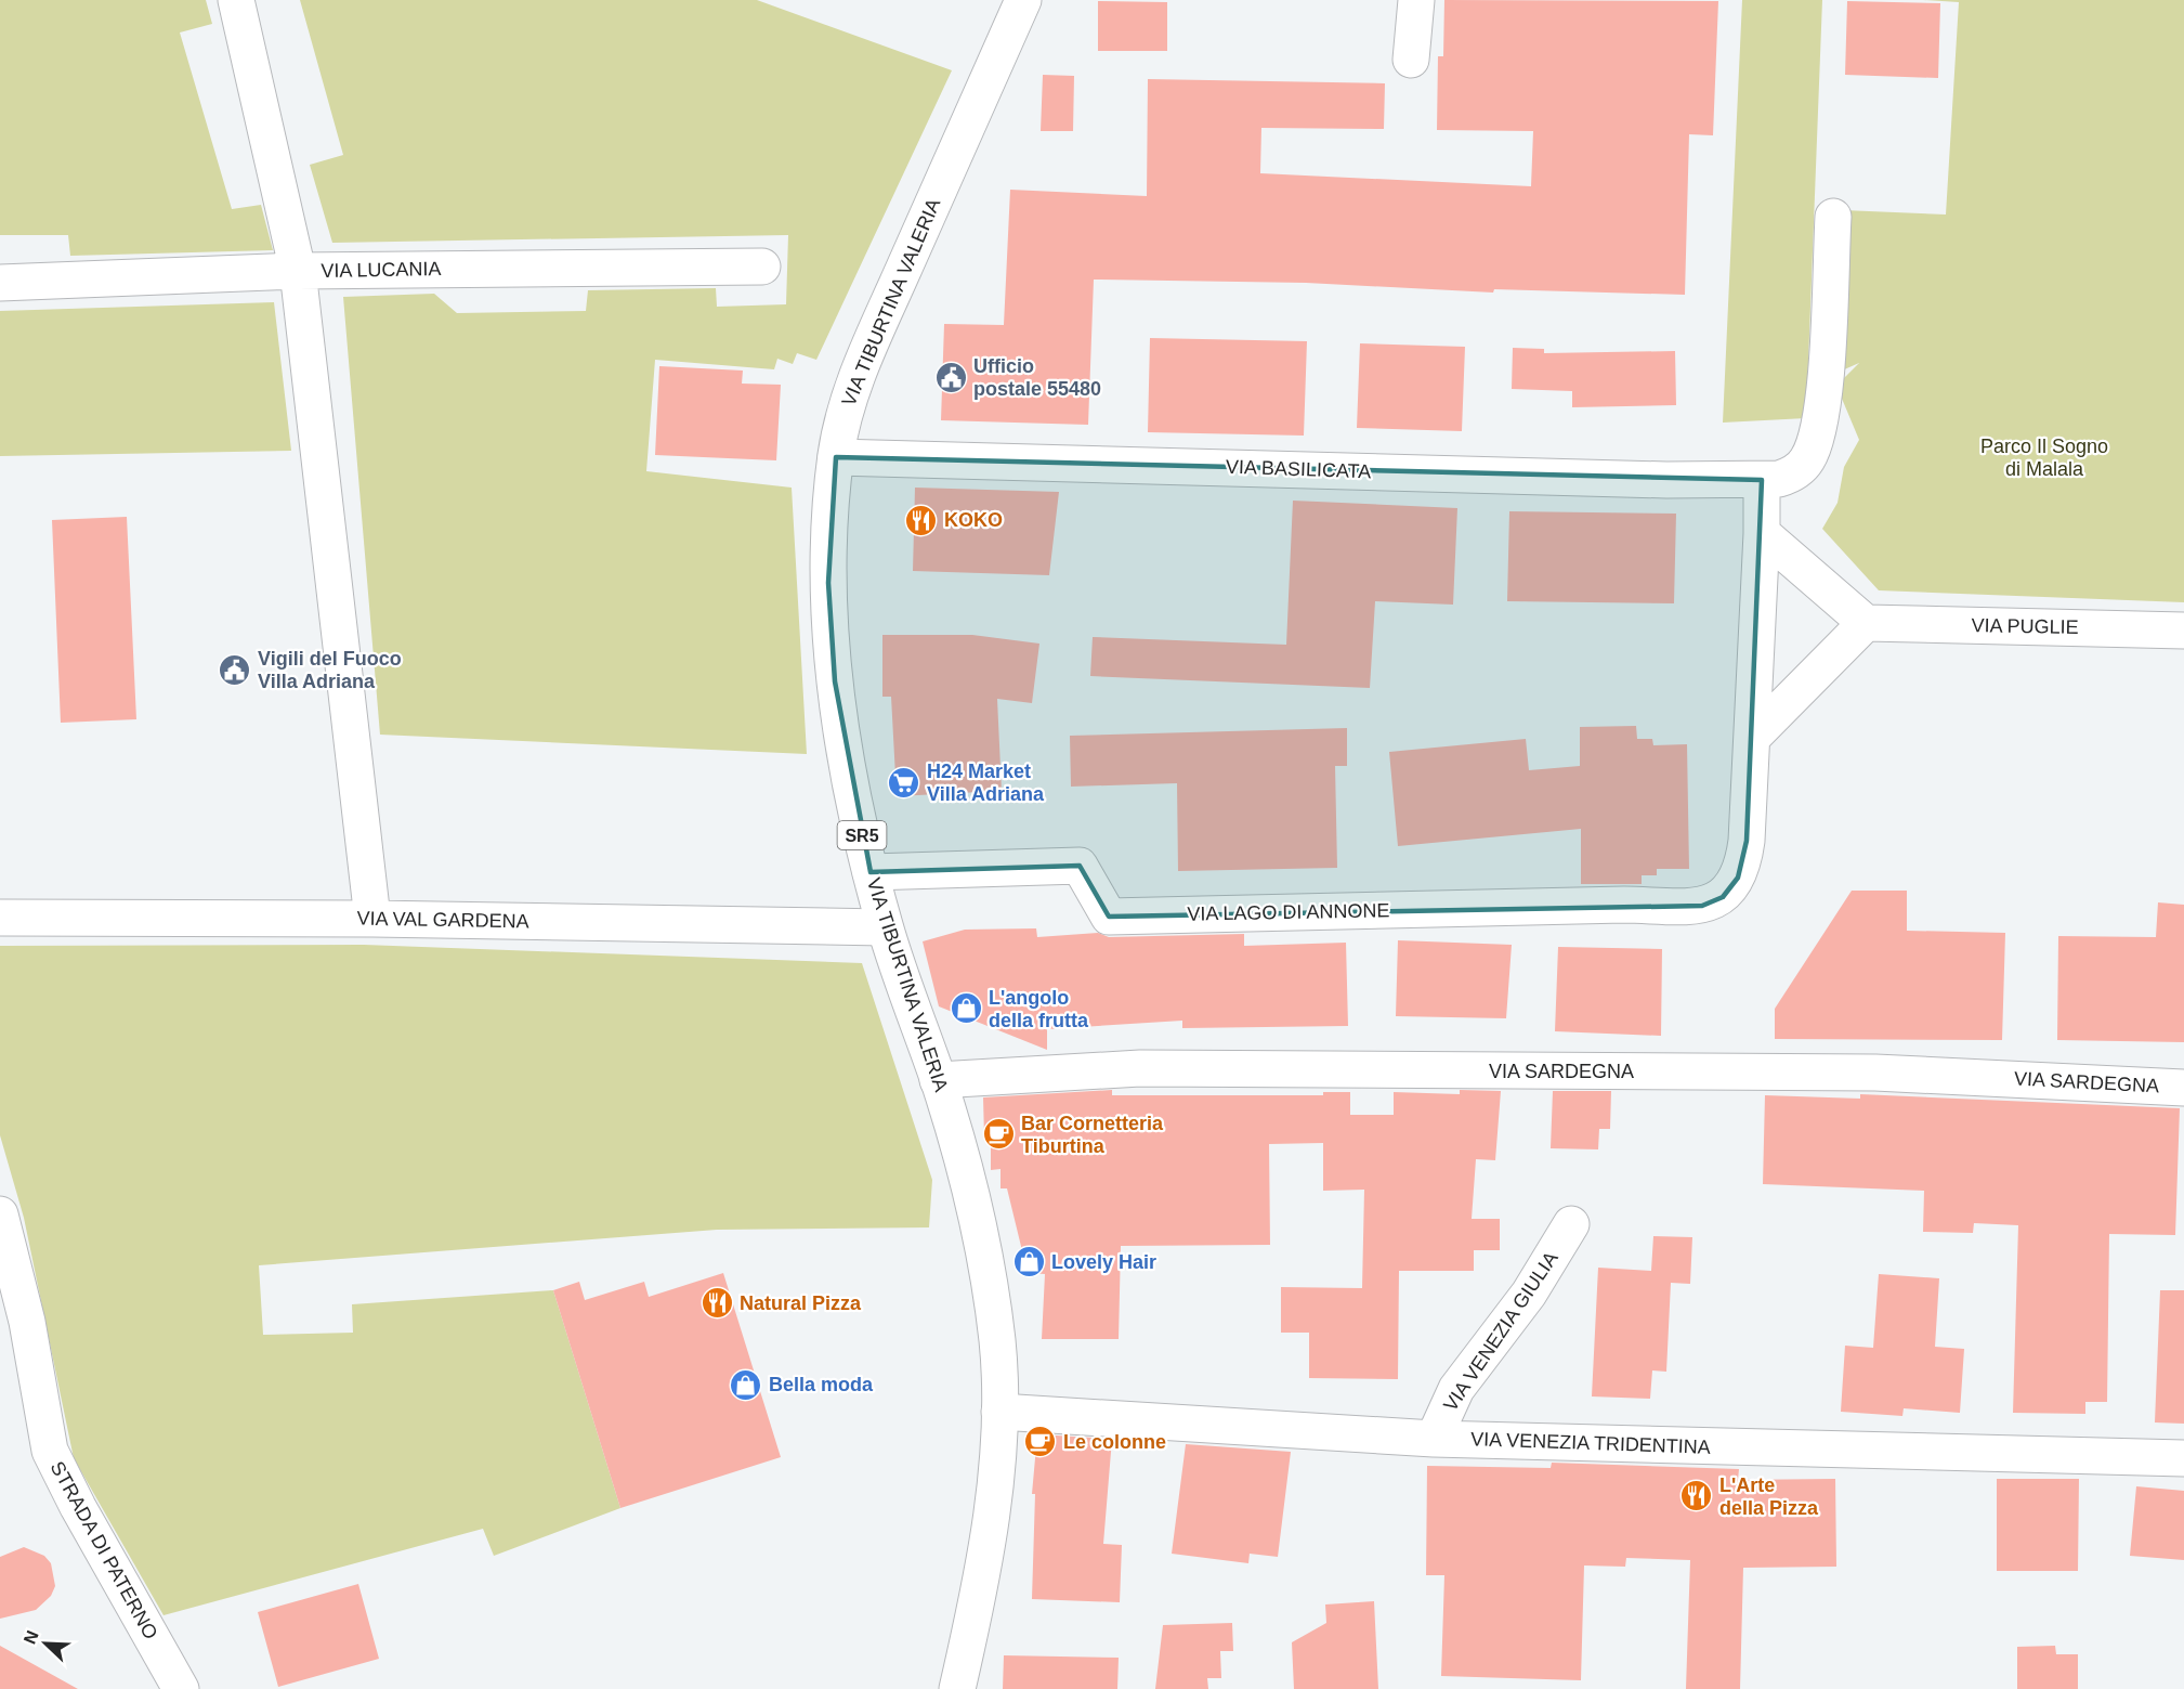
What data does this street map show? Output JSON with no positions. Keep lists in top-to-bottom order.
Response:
{
  "streets": {
    "street": [
      "VIA LUCANIA",
      "VIA TIBURTINA VALERIA",
      "VIA BASILICATA",
      "VIA PUGLIE",
      "SR5",
      "VIA LAGO DI ANNONE",
      "VIA VAL GARDENA",
      "VIA SARDEGNA",
      "VIA VENEZIA GIULIA",
      "VIA VENEZIA TRIDENTINA",
      "STRADA DI PATERNO"
    ]
  },
  "crossings": [
    ["VIA TIBURTINA VALERIA", "VIA BASILICATA"],
    ["VIA TIBURTINA VALERIA", "VIA LAGO DI ANNONE"],
    ["VIA TIBURTINA VALERIA", "VIA VAL GARDENA"],
    ["VIA TIBURTINA VALERIA", "VIA SARDEGNA"],
    ["VIA TIBURTINA VALERIA", "VIA VENEZIA TRIDENTINA"],
    ["VIA VENEZIA GIULIA", "VIA VENEZIA TRIDENTINA"]
  ],
  "parks": ["Parco Il Sogno di Malala"],
  "places": {
    "public building": ["Ufficio postale 55480", "Vigili del Fuoco Villa Adriana"],
    "restaurant": ["KOKO", "Natural Pizza", "L'Arte della Pizza"],
    "supermarket": ["H24 Market Villa Adriana"],
    "shop": ["L'angolo della frutta", "Lovely Hair", "Bella moda"],
    "cafe": ["Bar Cornetteria Tiburtina", "Le colonne"]
  },
  "north": "top left"
}
